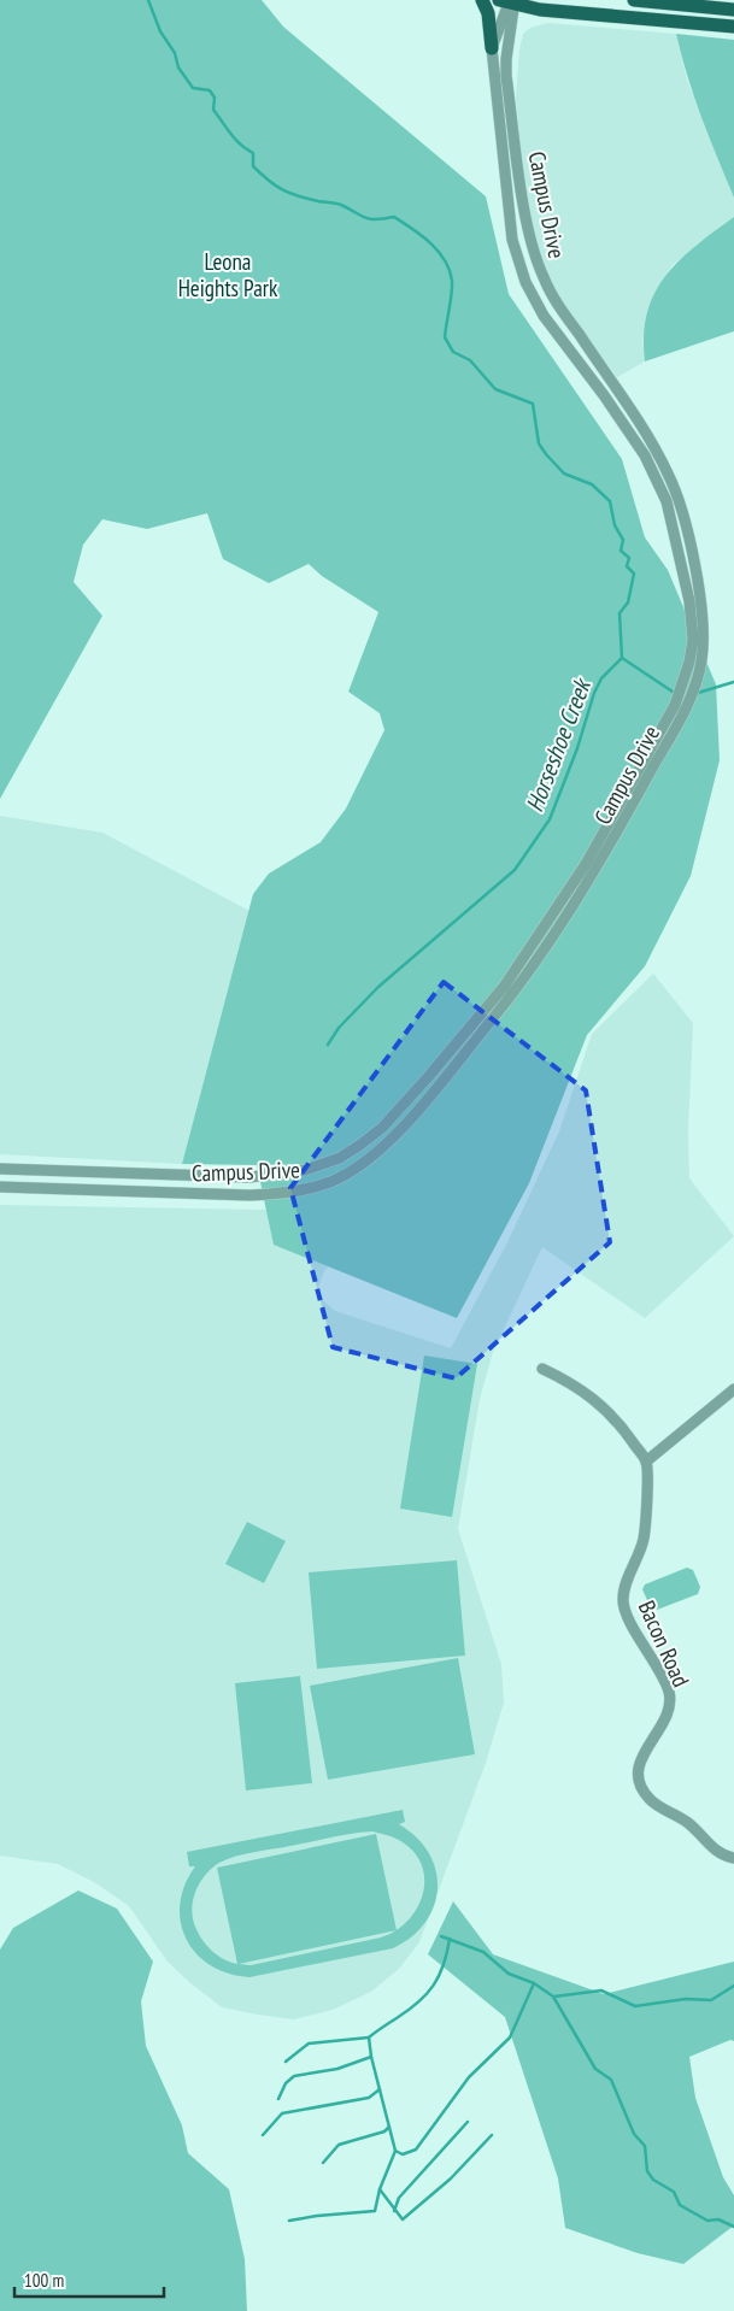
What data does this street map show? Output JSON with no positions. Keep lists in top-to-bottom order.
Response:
{
  "streets": {
    "street": ["Campus Drive", "Bacon Road"]
  },
  "water": ["Horseshoe Creek"],
  "parks": ["Leona Heights Park"],
  "scale_bar": "100 m"
}
